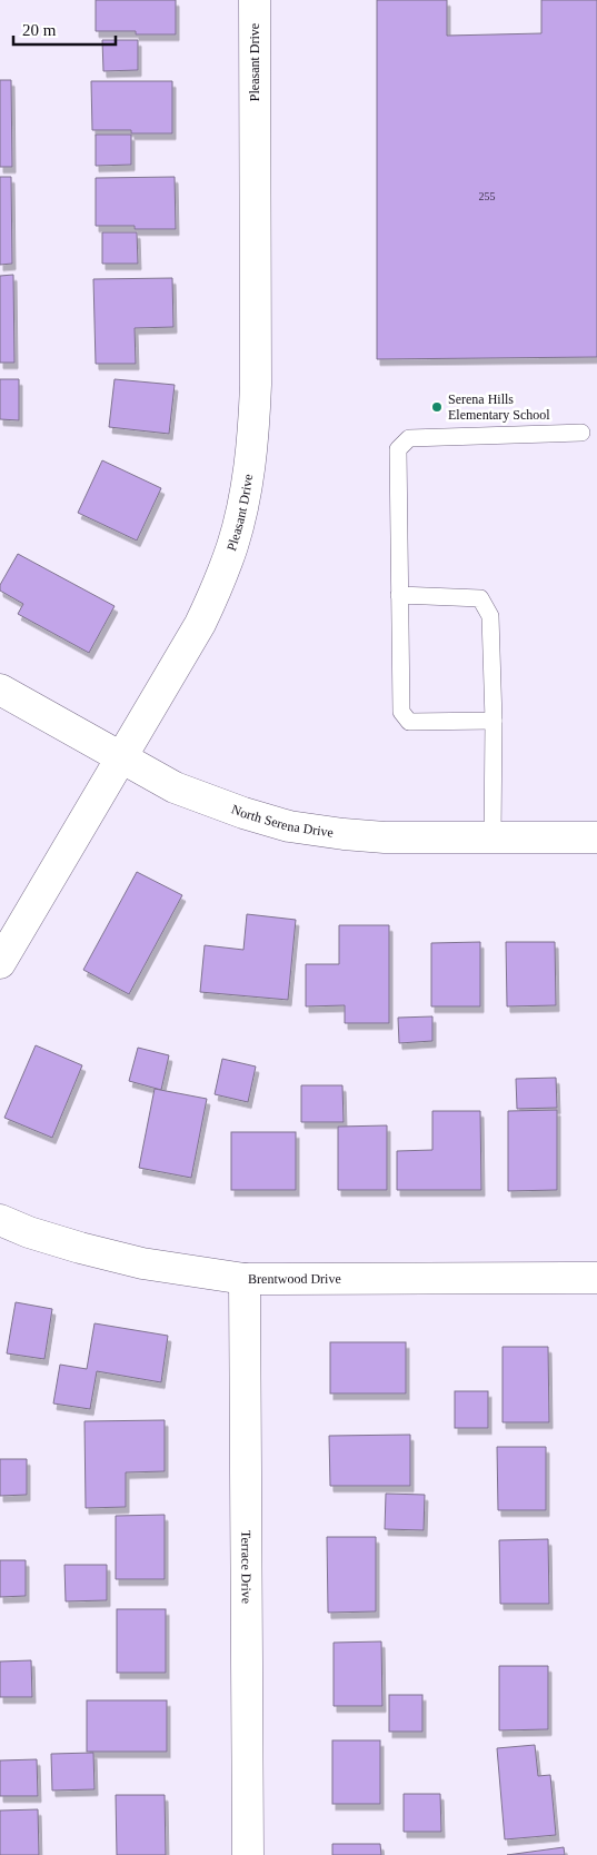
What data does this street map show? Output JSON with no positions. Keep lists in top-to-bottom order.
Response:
{
  "streets": {
    "street": [
      "Pleasant Drive",
      "North Serena Drive",
      "Brentwood Drive",
      "Terrace Drive"
    ]
  },
  "crossings": [
    ["Pleasant Drive", "North Serena Drive"],
    ["Brentwood Drive", "Terrace Drive"]
  ],
  "places": ["Serena Hills Elementary School"],
  "house_numbers": ["255"],
  "scale_bar": "20 m"
}
